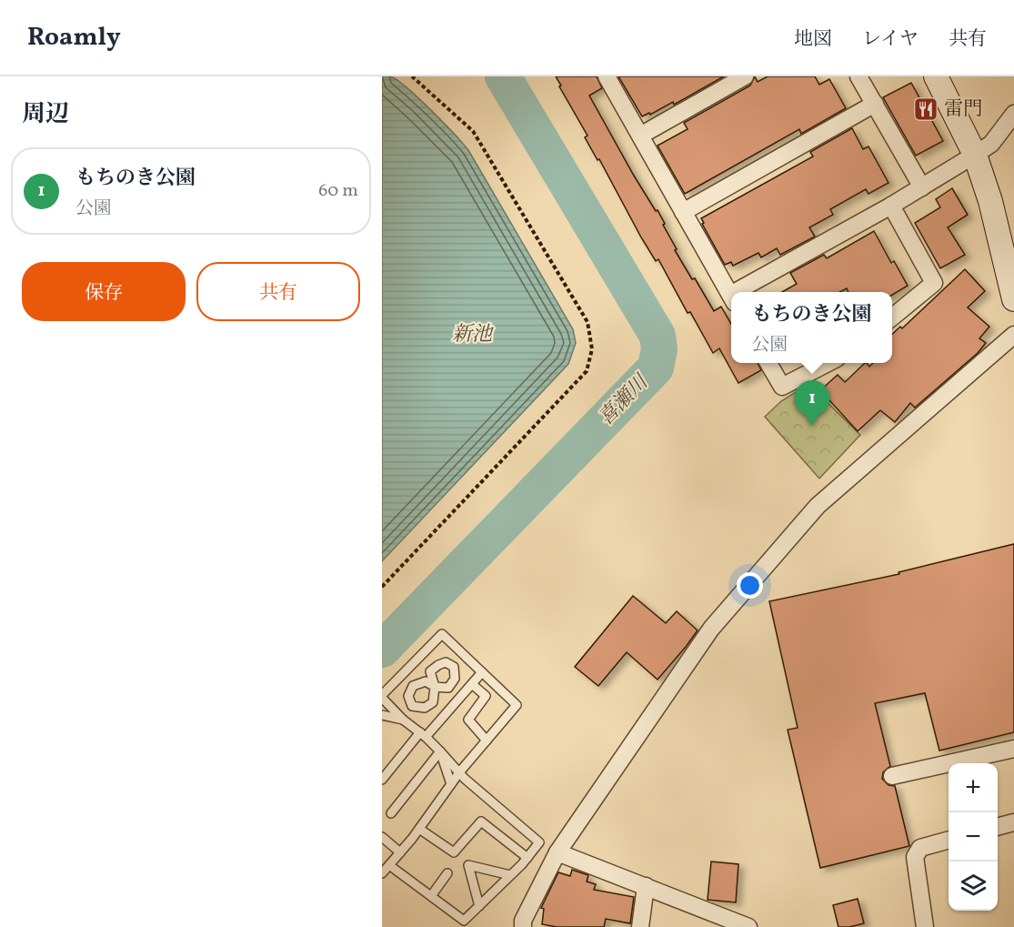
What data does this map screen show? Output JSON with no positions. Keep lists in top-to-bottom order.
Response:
{
  "water": ["新池", "喜瀬川"],
  "places": {
    "restaurant": ["雷門"]
  },
  "page": {
    "header": "Roamly",
    "nav": ["地図", "レイヤ", "共有"],
    "heading": "周辺",
    "list": [
      {
        "mark": "1",
        "name": "もちのき公園",
        "note": "公園",
        "value": "60 m"
      }
    ],
    "buttons": ["保存", "共有"],
    "popup": ["もちのき公園", "公園"],
    "pins": "1",
    "map_buttons": ["+", "−"]
  }
}
